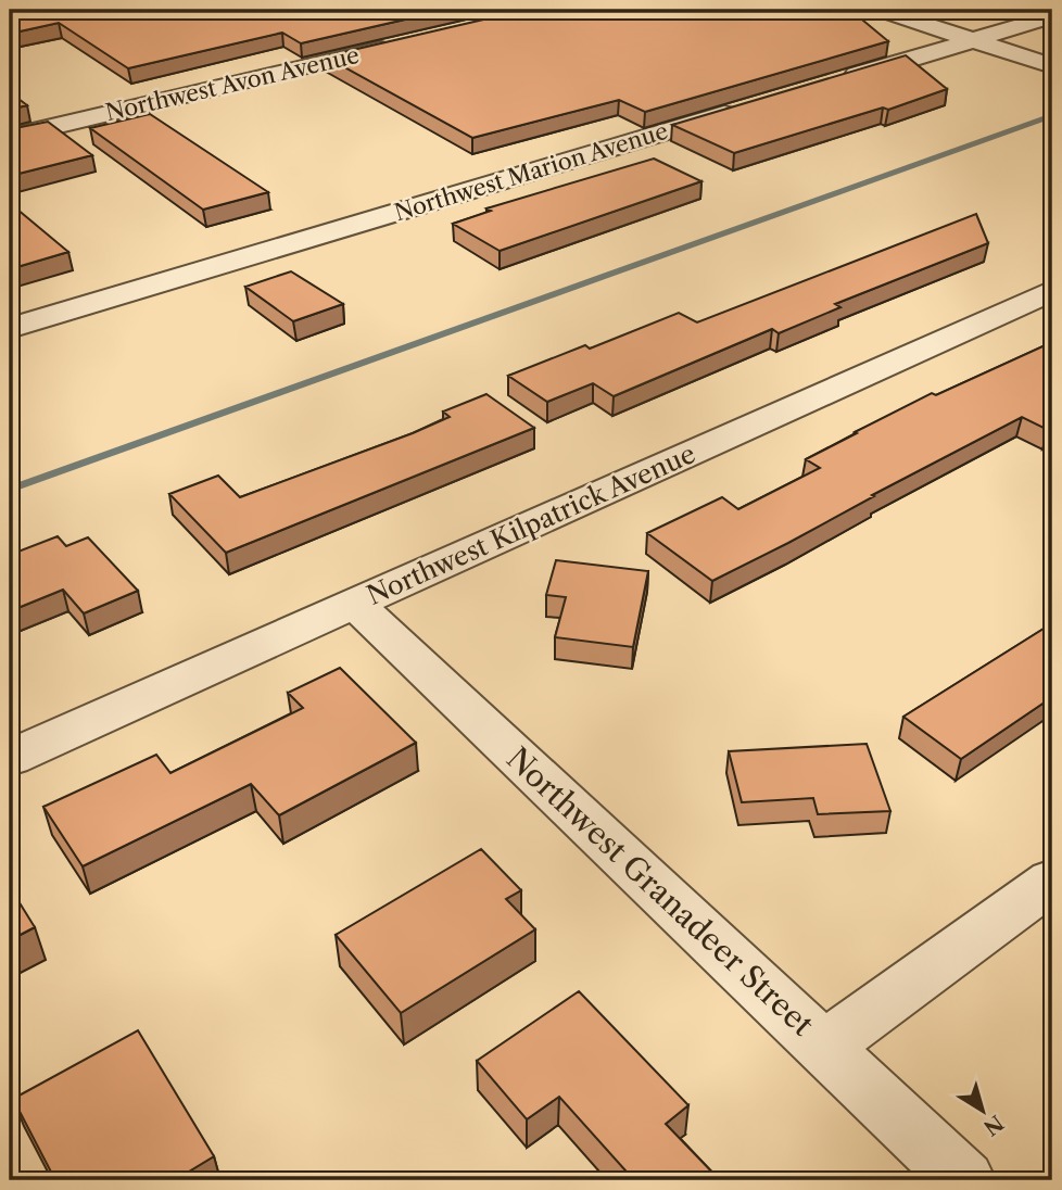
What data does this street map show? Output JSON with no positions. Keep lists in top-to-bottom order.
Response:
{
  "streets": {
    "street": [
      "Northwest Avon Avenue",
      "Northwest Marion Avenue",
      "Northwest Kilpatrick Avenue",
      "Northwest Granadeer Street"
    ]
  },
  "crossings": [
    ["Northwest Kilpatrick Avenue", "Northwest Granadeer Street"]
  ],
  "north": "bottom right"
}
